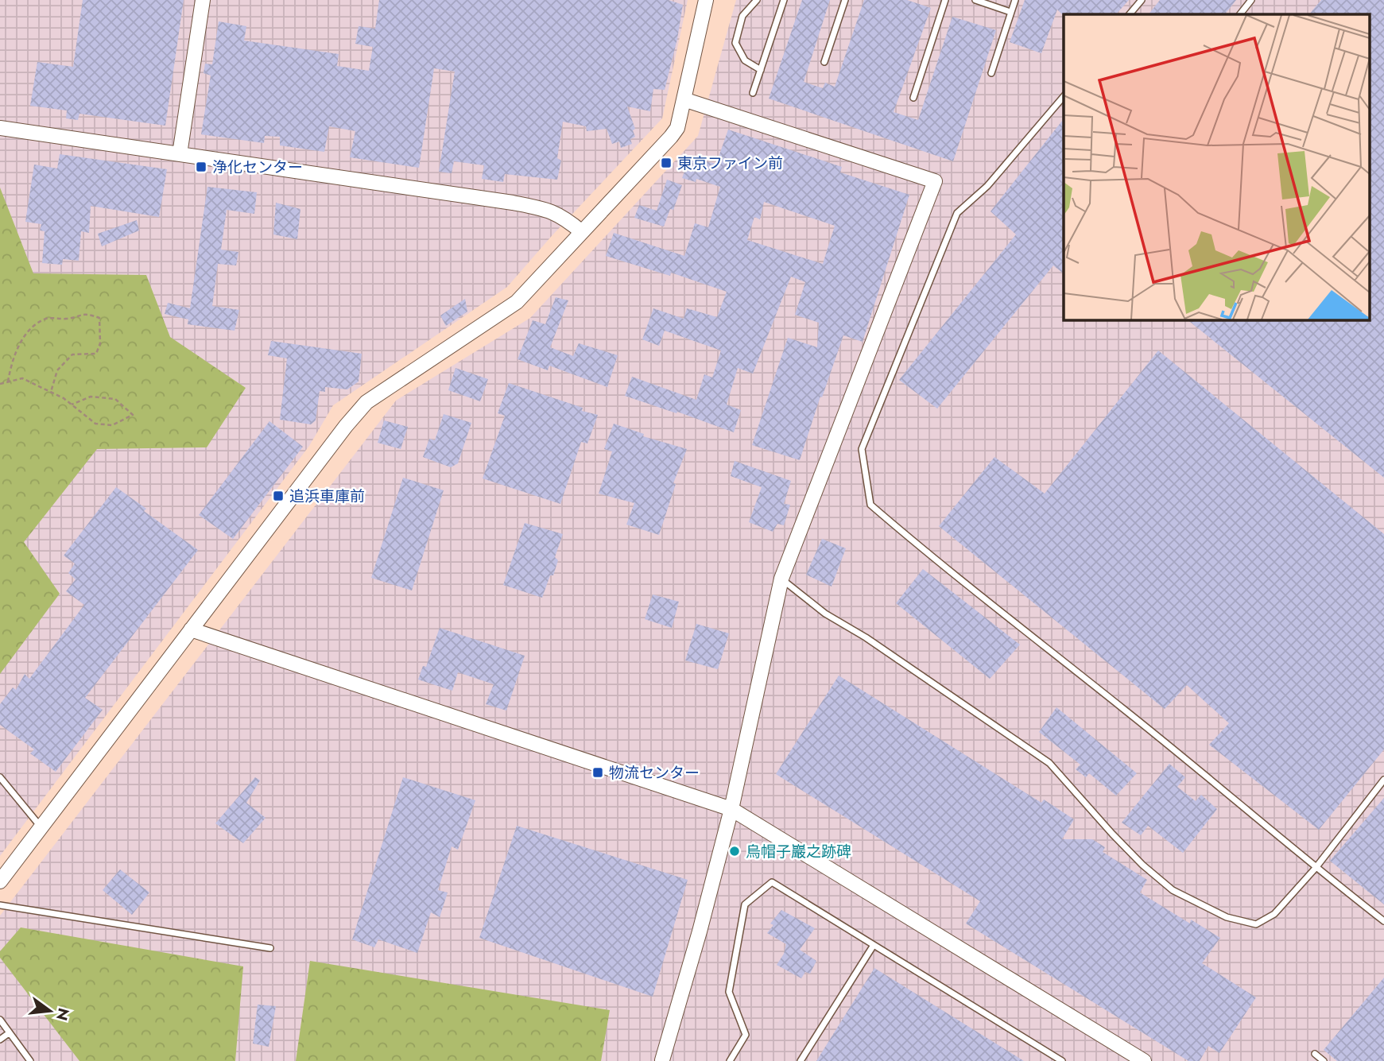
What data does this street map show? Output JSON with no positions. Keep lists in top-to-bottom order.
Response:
{
  "places": {
    "transit": [
      "東京ファイン前",
      "浄化センター",
      "追浜車庫前",
      "物流センター"
    ],
    "other": ["烏帽子巖之跡碑"]
  },
  "north": "right"
}
